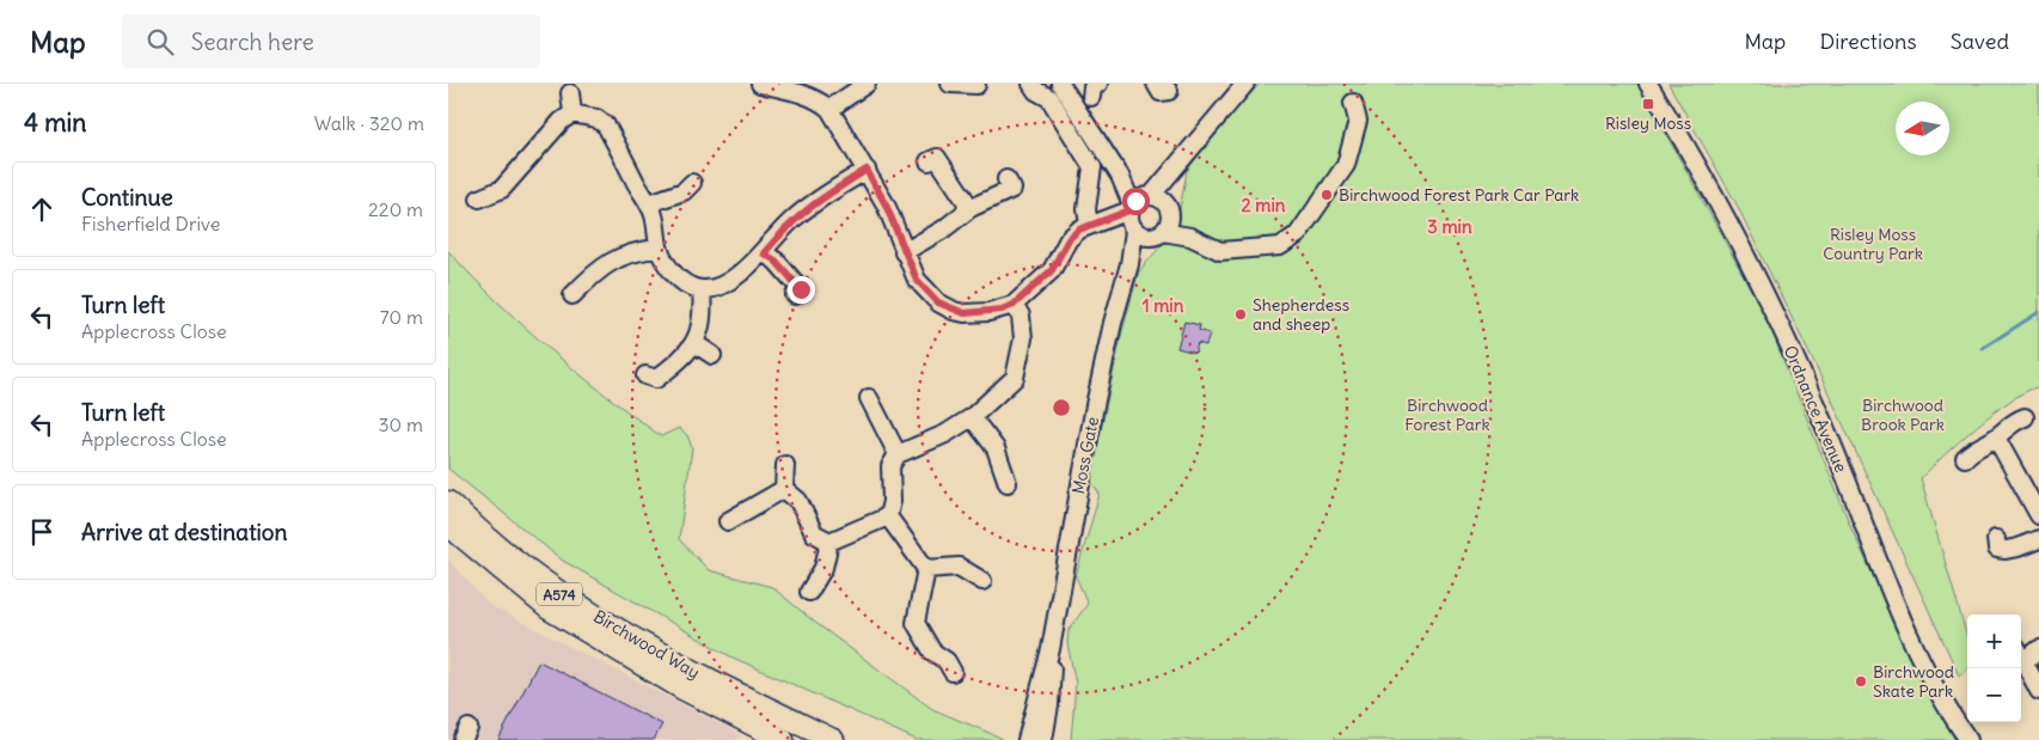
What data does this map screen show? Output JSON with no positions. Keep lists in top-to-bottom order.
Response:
{
  "streets": {
    "main road": ["A574", "Birchwood Way"],
    "street": ["Ordnance Avenue", "Moss Gate"]
  },
  "crossings": [
    ["A574", "Birchwood Way"]
  ],
  "parks": ["Risley Moss Country Park", "Birchwood Forest Park", "Birchwood Brook Park"],
  "places": {
    "transit": ["Risley Moss"],
    "other": ["Birchwood Forest Park Car Park", "Shepherdess and sheep", "Birchwood Skate Park"]
  },
  "north": "left",
  "page": {
    "header": "Map",
    "search": "Search here",
    "nav": ["Map", "Directions", "Saved"],
    "heading": ["4 min", "Walk · 320 m"],
    "list": [
      ["Continue", "Fisherfield Drive", "220 m"],
      ["Turn left", "Applecross Close", "70 m"],
      ["Turn left", "Applecross Close", "30 m"],
      "Arrive at destination"
    ],
    "map_buttons": ["+", "−"]
  },
  "rings": ["2 min", "3 min", "1 min"]
}
